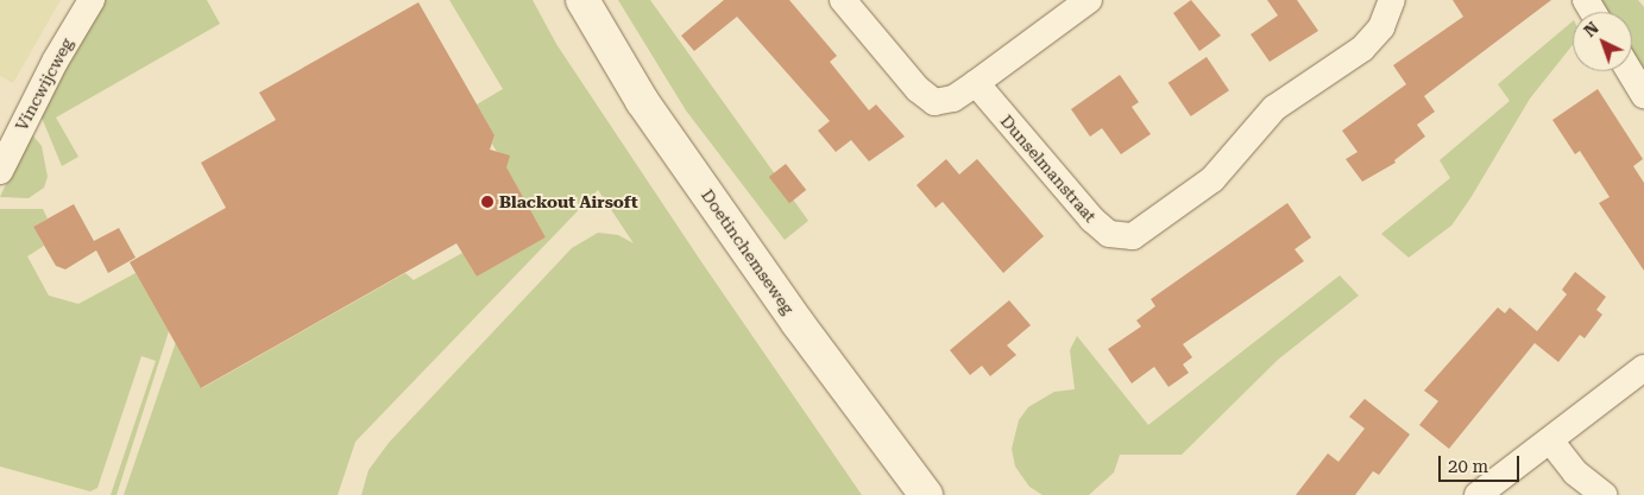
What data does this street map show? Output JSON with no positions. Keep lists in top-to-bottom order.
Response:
{
  "streets": {
    "main road": ["Doetinchemseweg"],
    "street": ["Vincwijcweg", "Dunselmanstraat"]
  },
  "places": ["Blackout Airsoft"],
  "scale_bar": "20 m",
  "north": "top left"
}
